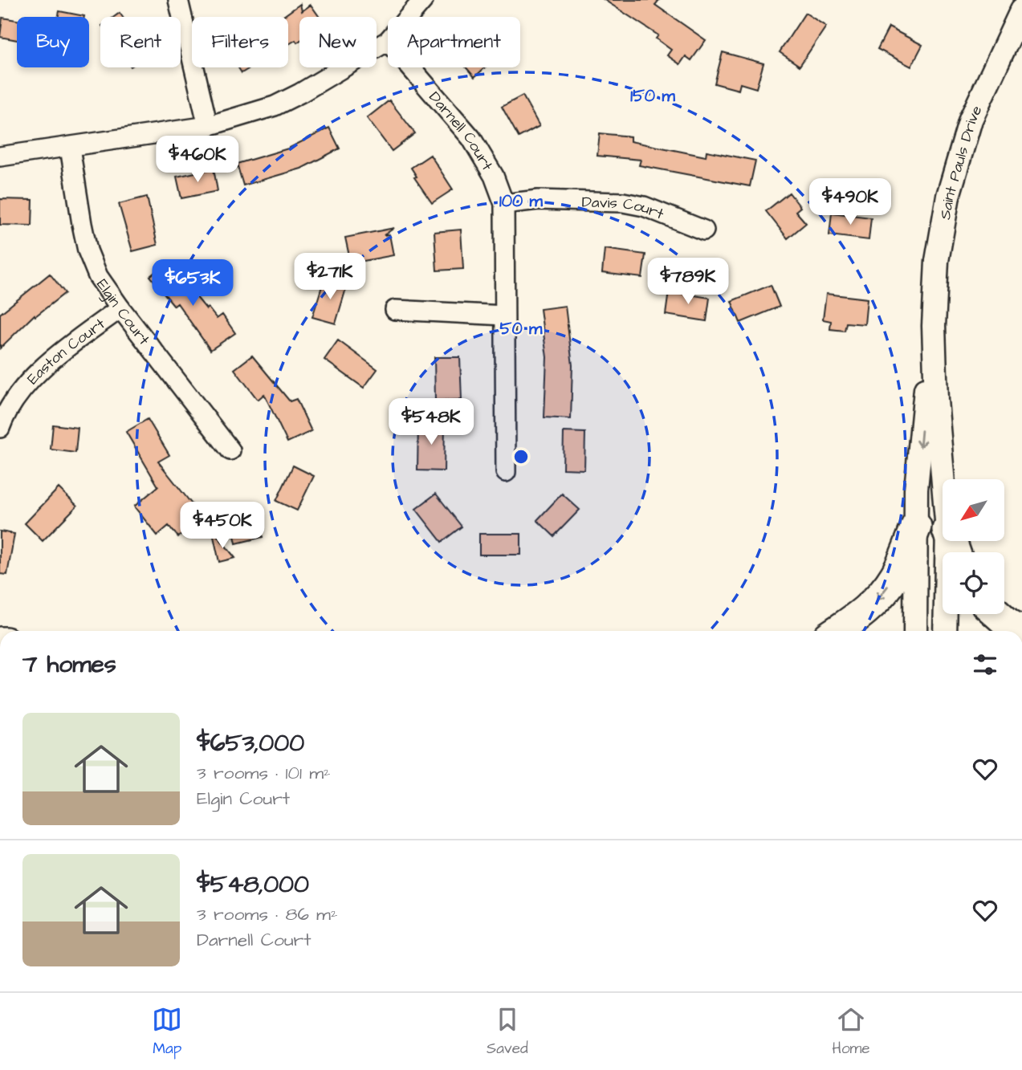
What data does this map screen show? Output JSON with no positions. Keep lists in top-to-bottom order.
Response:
{
  "streets": {
    "street": [
      "Darnell Court",
      "Saint Pauls Drive",
      "Davis Court",
      "Elgin Court",
      "Easton Court"
    ]
  },
  "crossings": [
    ["Darnell Court", "Davis Court"],
    ["Elgin Court", "Easton Court"]
  ],
  "north": "bottom left",
  "page": {
    "chip": [
      "Buy",
      "Rent",
      "Filters",
      "New",
      "Apartment"
    ],
    "price": [
      "$460K",
      "$490K",
      "$271K",
      "$789K",
      "$653K",
      "$548K",
      "$450K"
    ],
    "heading": "7 homes",
    "list": [
      {
        "name": "$653,000",
        "note": "3 rooms · 101 m² · Elgin Court"
      },
      {
        "name": "$548,000",
        "note": "3 rooms · 86 m² · Darnell Court"
      }
    ],
    "tabs": ["Map", "Saved", "Home"]
  },
  "rings": ["150 m", "100 m", "50 m"]
}
